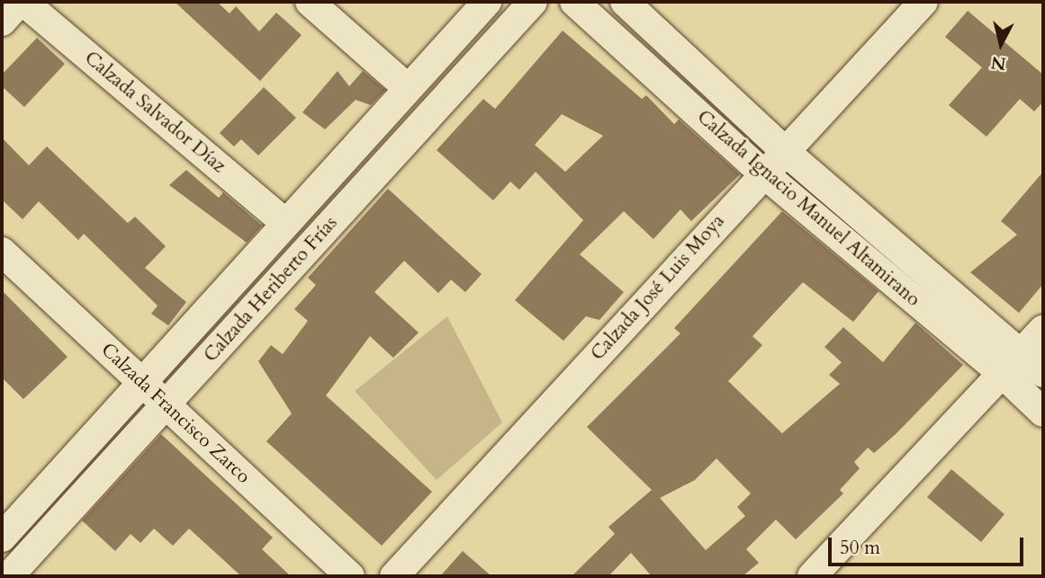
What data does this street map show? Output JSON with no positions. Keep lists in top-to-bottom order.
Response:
{
  "streets": {
    "street": [
      "Calzada Salvador Díaz",
      "Calzada Ignacio Manuel Altamirano",
      "Calzada José Luis Moya",
      "Calzada Heriberto Frías",
      "Calzada Francisco Zarco"
    ]
  },
  "crossings": [
    ["Calzada Salvador Díaz", "Calzada Heriberto Frías"],
    ["Calzada Ignacio Manuel Altamirano", "Calzada José Luis Moya"],
    ["Calzada Heriberto Frías", "Calzada Francisco Zarco"]
  ],
  "scale_bar": "50 m",
  "north": "bottom"
}
